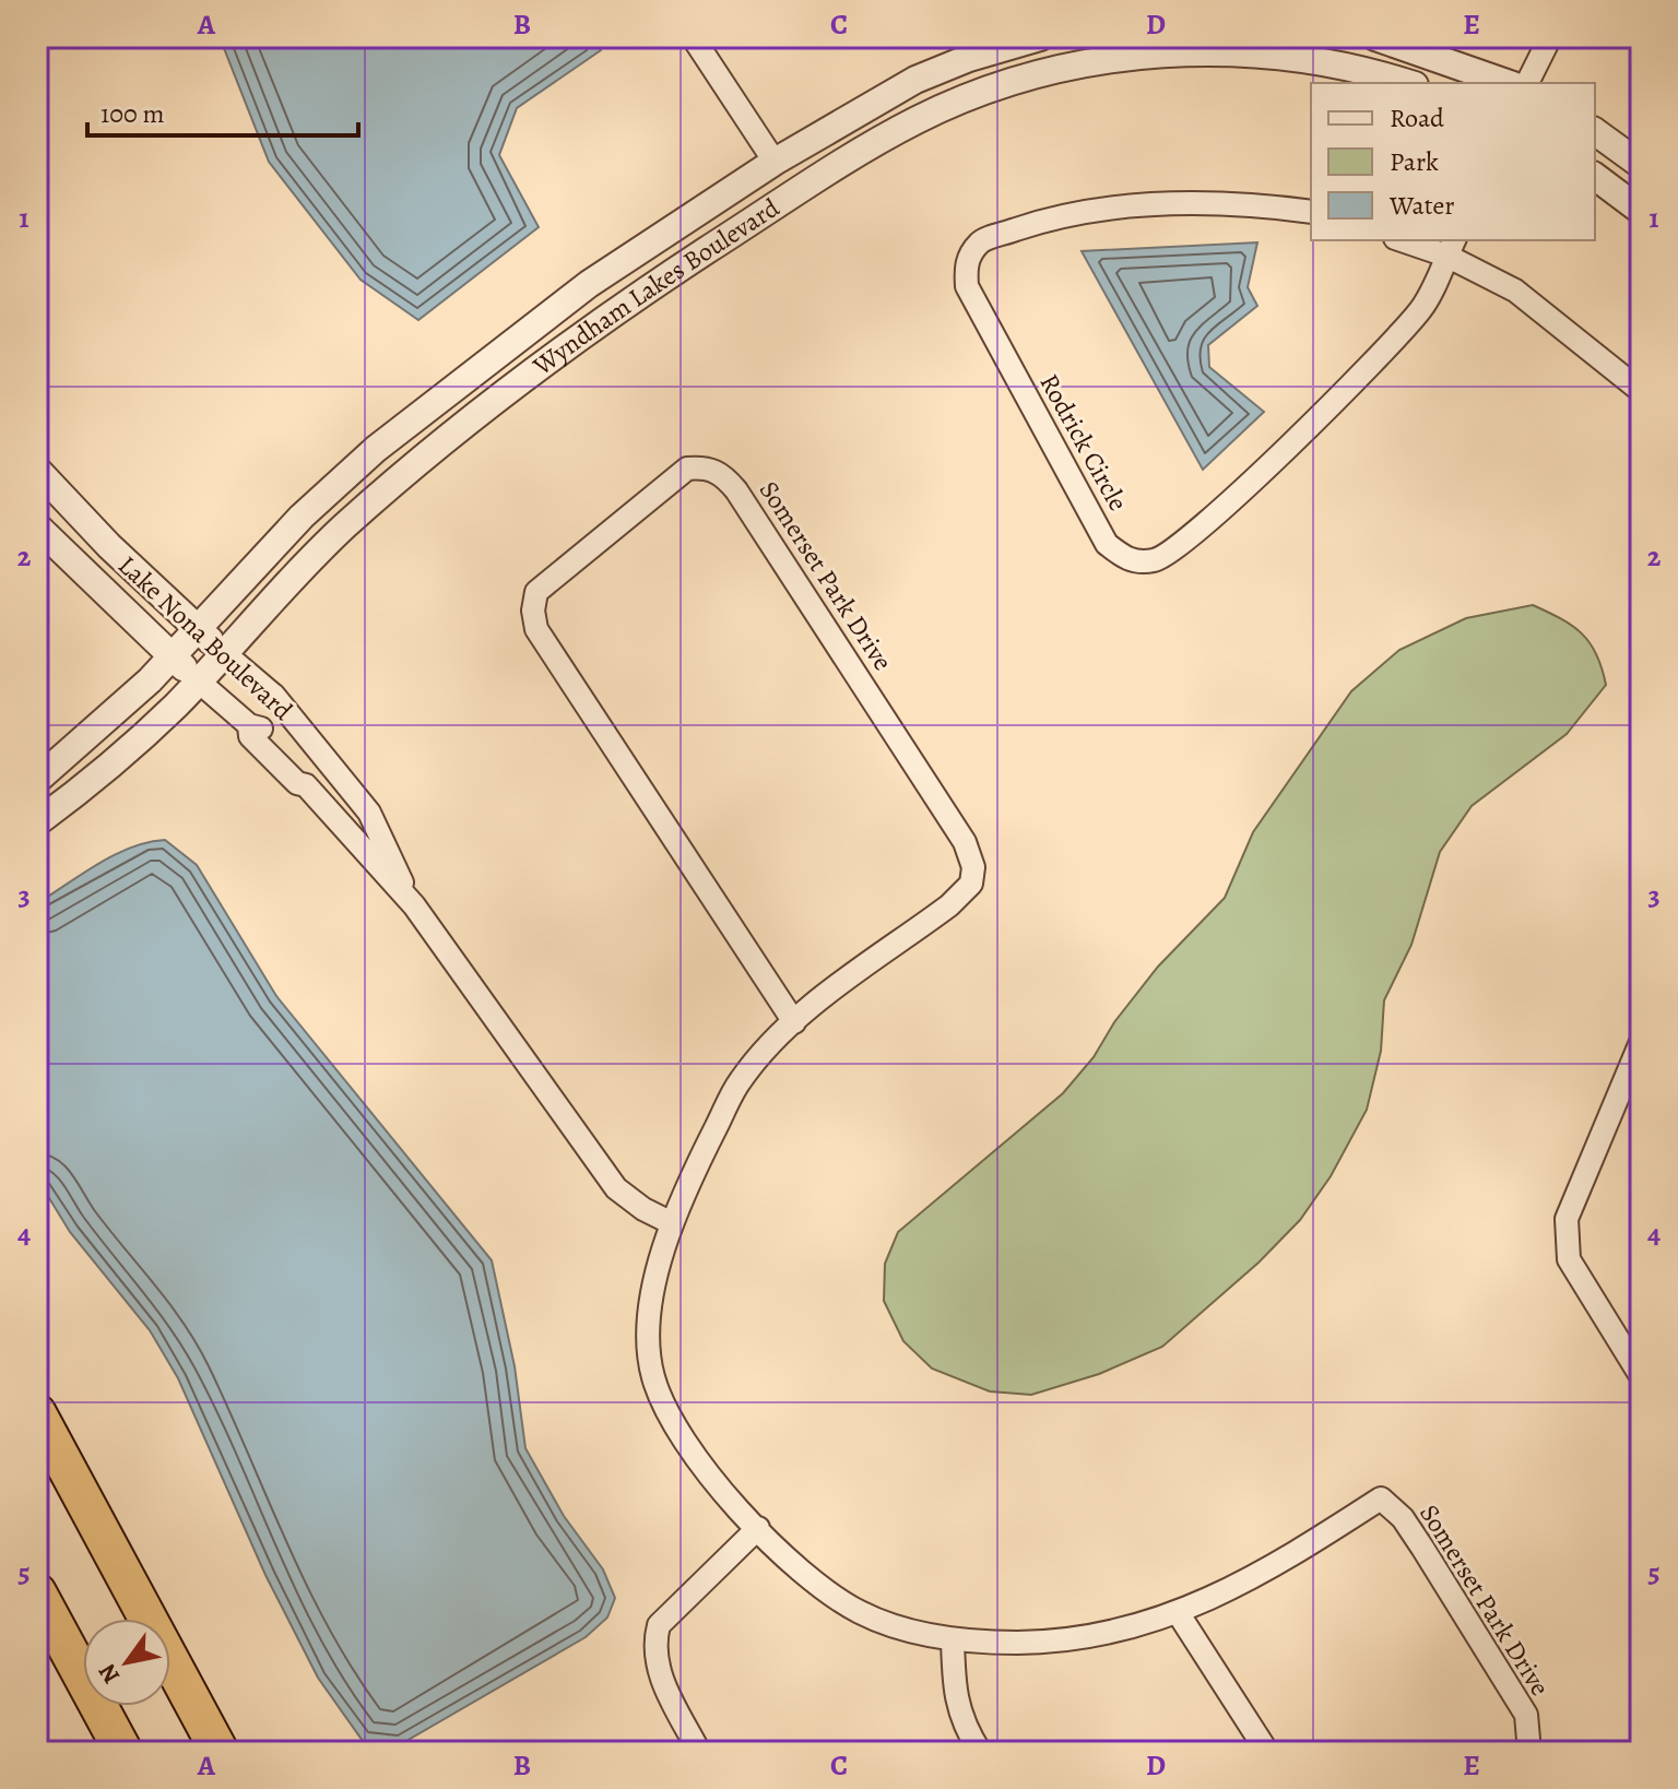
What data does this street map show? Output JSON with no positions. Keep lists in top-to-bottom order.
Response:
{
  "streets": {
    "street": [
      "Wyndham Lakes Boulevard",
      "Rodrick Circle",
      "Somerset Park Drive",
      "Lake Nona Boulevard"
    ]
  },
  "crossings": [
    ["Wyndham Lakes Boulevard", "Lake Nona Boulevard"],
    ["Somerset Park Drive", "Lake Nona Boulevard"]
  ],
  "legend": ["Road", "Park", "Water"],
  "scale_bar": "100 m",
  "north": "bottom left",
  "grid": {
    "columns": [
      "A",
      "B",
      "C",
      "D",
      "E"
    ],
    "rows": [
      "1",
      "2",
      "3",
      "4",
      "5"
    ]
  }
}
